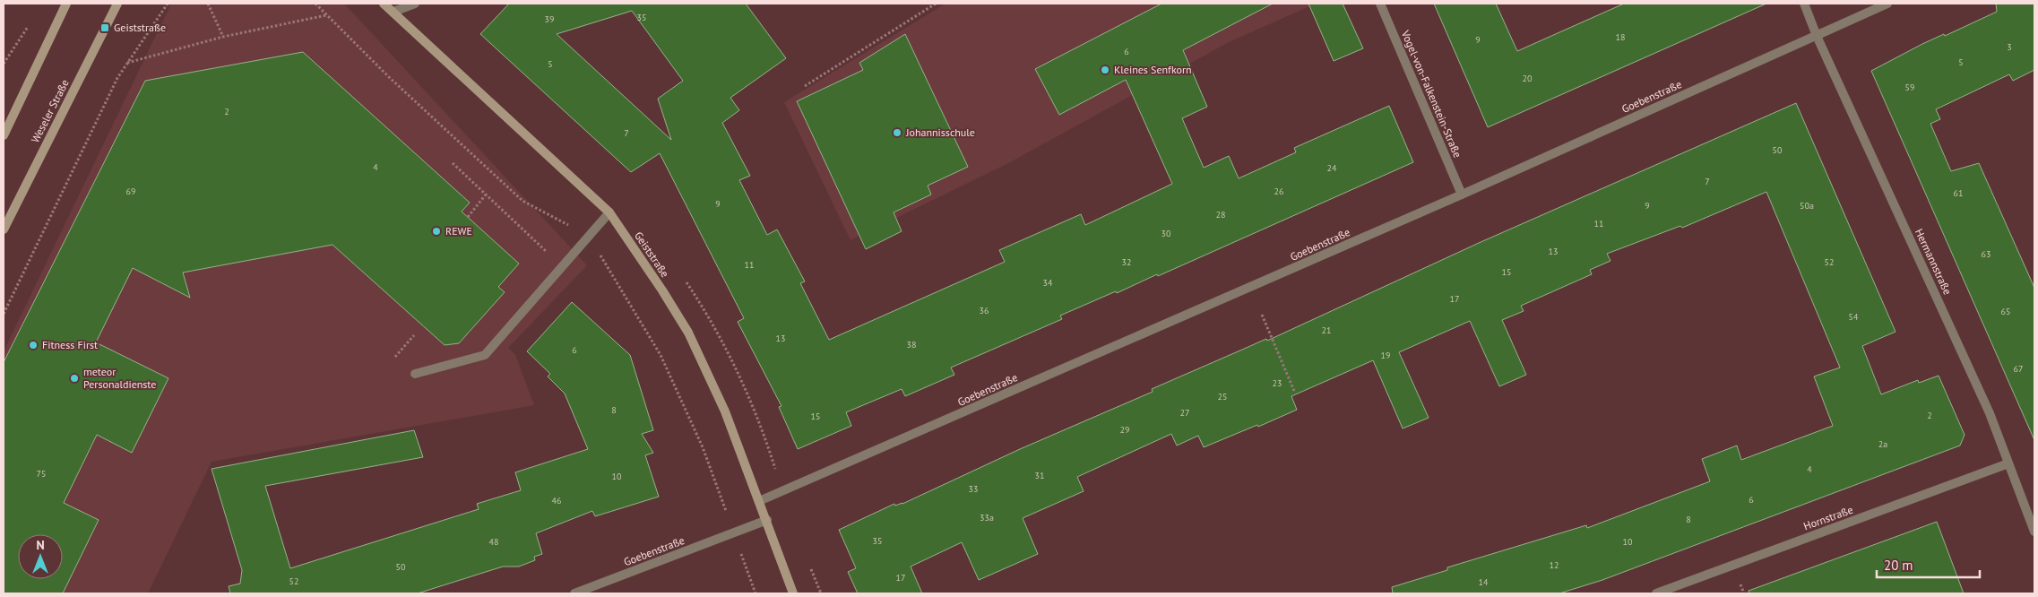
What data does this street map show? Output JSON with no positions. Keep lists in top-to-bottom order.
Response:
{
  "streets": {
    "street": [
      "Vogel-von-Falkenstein-Straße",
      "Goebenstraße",
      "Weseler Straße",
      "Geiststraße",
      "Hermannstraße",
      "Hornstraße"
    ]
  },
  "crossings": [
    ["Vogel-von-Falkenstein-Straße", "Goebenstraße"],
    ["Goebenstraße", "Geiststraße"],
    ["Goebenstraße", "Hermannstraße"],
    ["Hermannstraße", "Hornstraße"]
  ],
  "places": {
    "transit": ["Geiststraße"],
    "other": [
      "Kleines Senfkorn",
      "Johannisschule",
      "REWE",
      "Fitness First",
      "meteor Personaldienste"
    ]
  },
  "house_numbers": [
    "35",
    "39",
    "18",
    "9",
    "3",
    "6",
    "5",
    "5",
    "20",
    "59",
    "2",
    "7",
    "50",
    "4",
    "24",
    "7",
    "69",
    "26",
    "61",
    "9",
    "9",
    "50a",
    "28",
    "11",
    "30",
    "13",
    "63",
    "32",
    "52",
    "11",
    "15",
    "34",
    "17",
    "36",
    "65",
    "54",
    "21",
    "13",
    "38",
    "6",
    "19",
    "67",
    "23",
    "25",
    "8",
    "27",
    "2",
    "15",
    "29",
    "2a",
    "4",
    "75",
    "31",
    "10",
    "33",
    "6",
    "46",
    "33a",
    "8",
    "35",
    "48",
    "10",
    "12",
    "50",
    "17",
    "52",
    "14"
  ],
  "scale_bar": "20 m",
  "north": "top"
}
